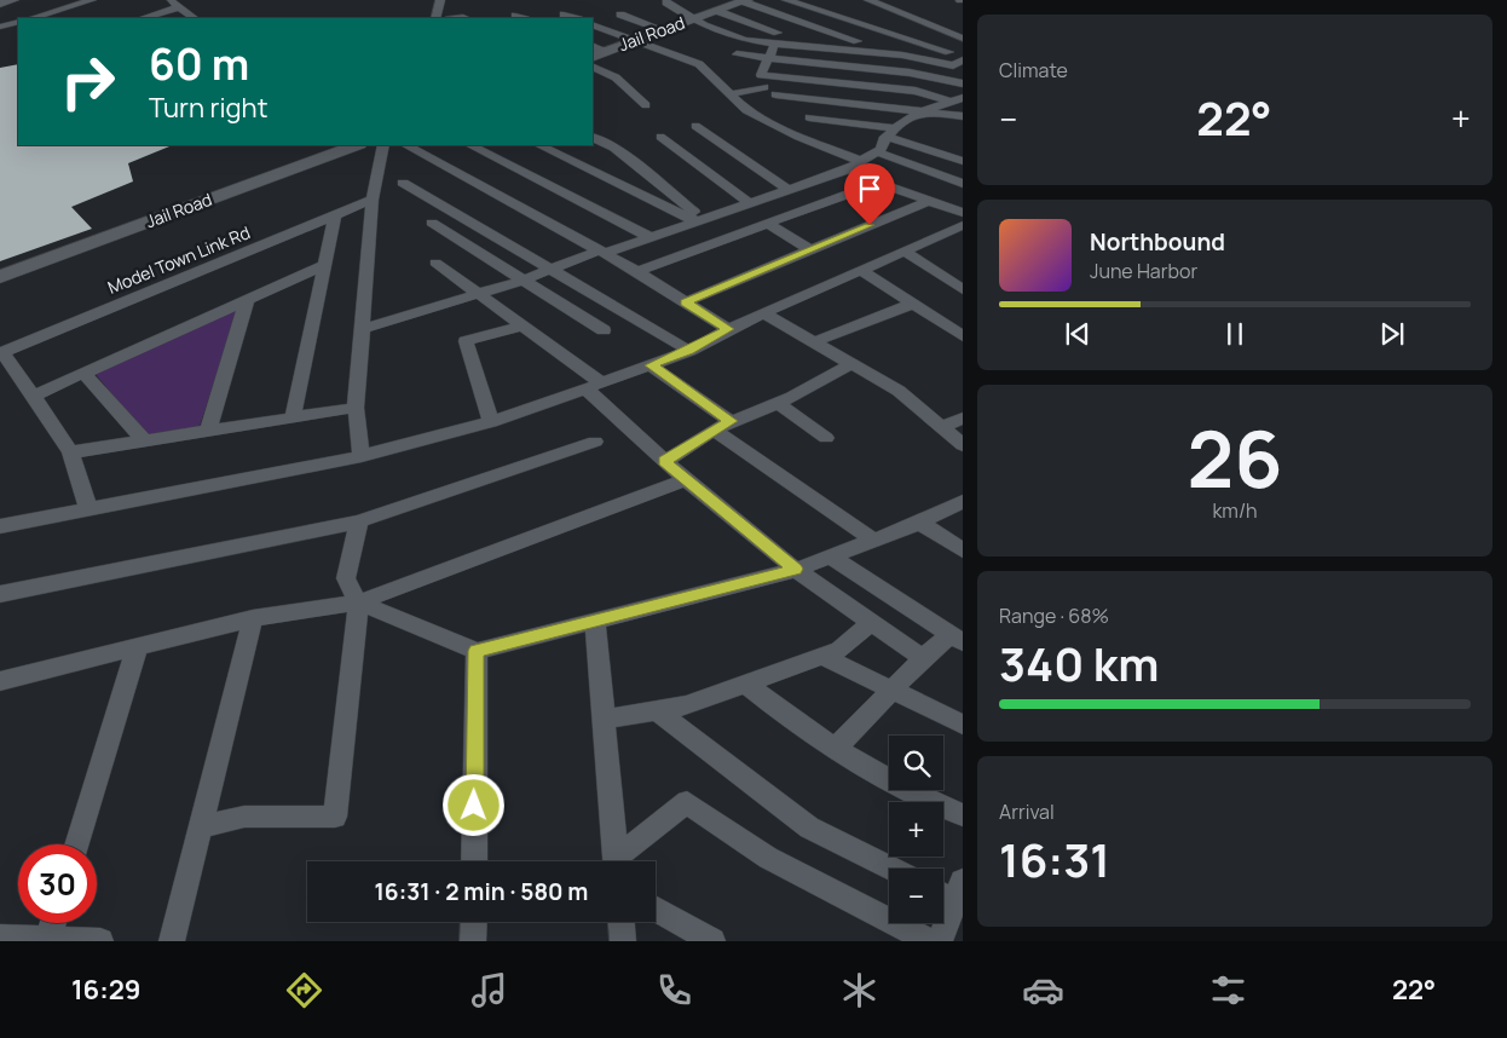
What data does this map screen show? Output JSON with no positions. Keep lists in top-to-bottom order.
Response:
{
  "streets": {
    "main road": ["Jail Road"],
    "street": ["Model Town Link Rd"]
  },
  "page": {
    "tile": [
      "Climate",
      ["26", "km/h"],
      ["Range · 68%", "340 km"],
      ["Arrival", "16:31"]
    ],
    "turn": ["60 m", "Turn right"],
    "heat": ["−", "22°", "+"],
    "song": ["Northbound", "June Harbor"],
    "map_buttons": ["+", "−"],
    "limit": "30",
    "trip": "16:31 · 2 min · 580 m",
    "tabs": ["16:29", "22°"]
  }
}
